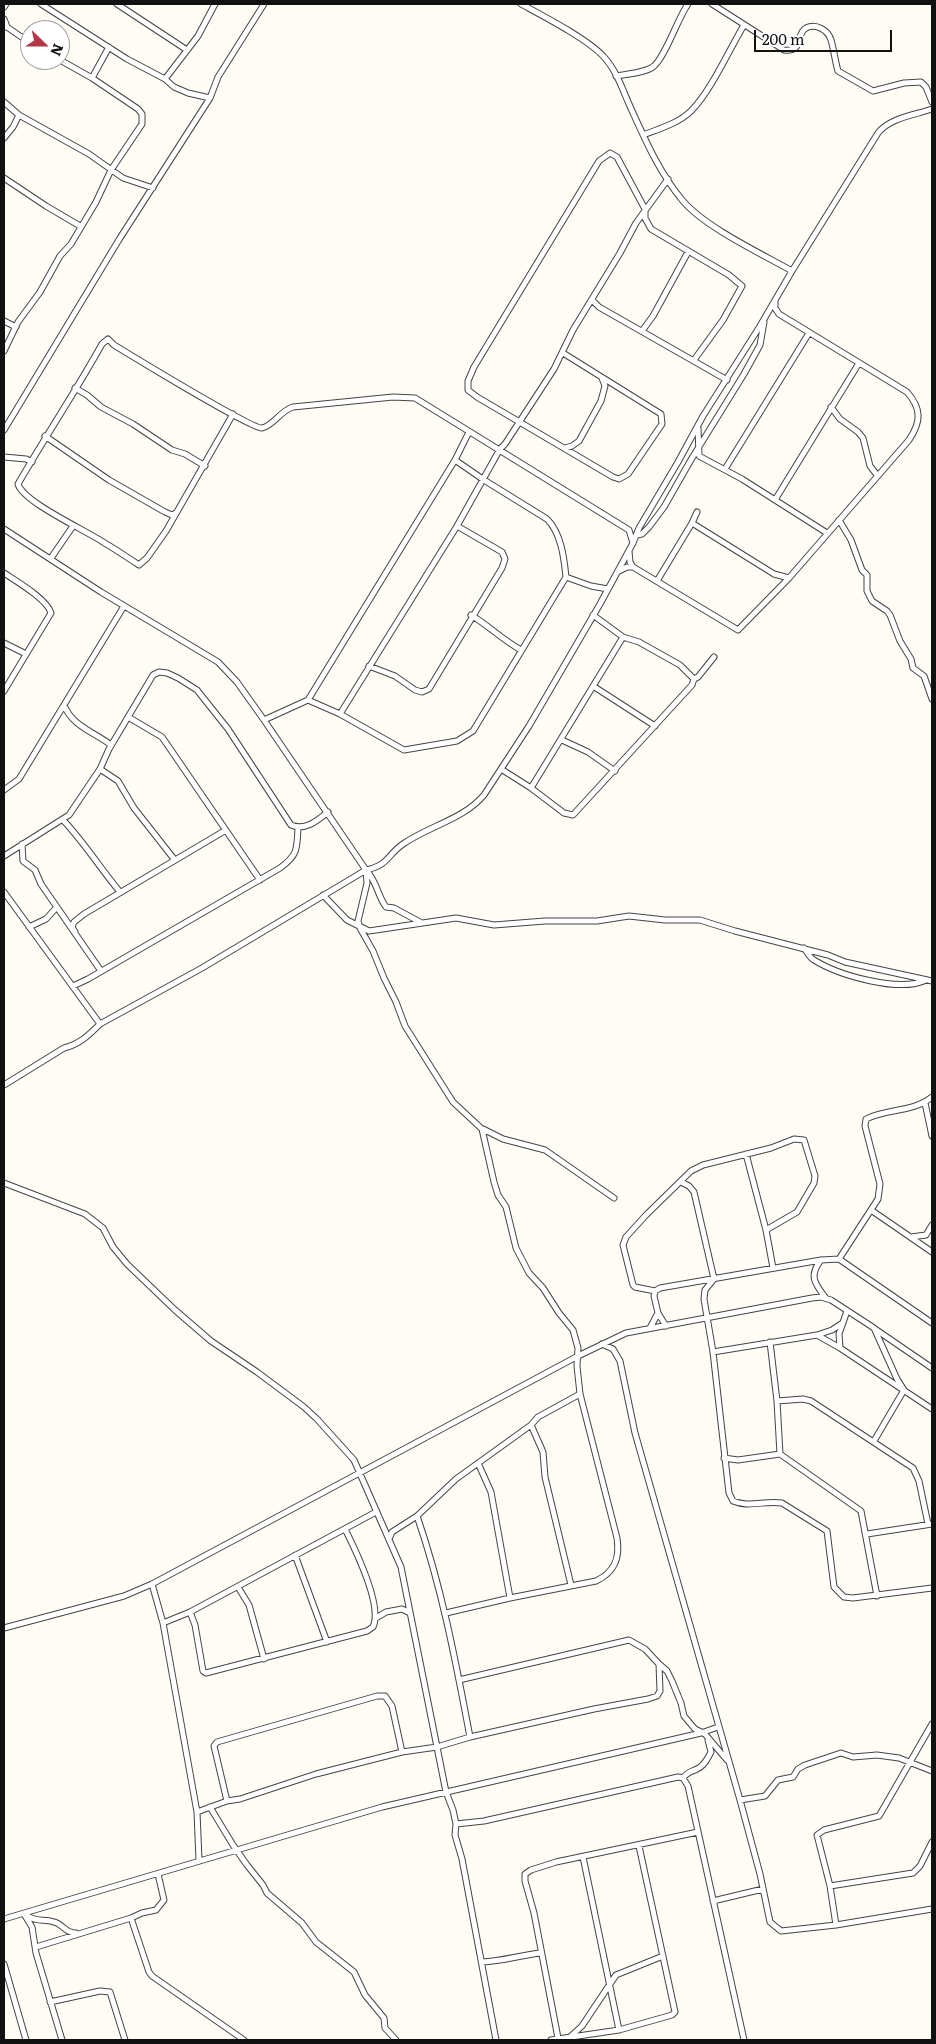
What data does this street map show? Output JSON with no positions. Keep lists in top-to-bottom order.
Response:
{
  "scale_bar": "200 m",
  "north": "right"
}
